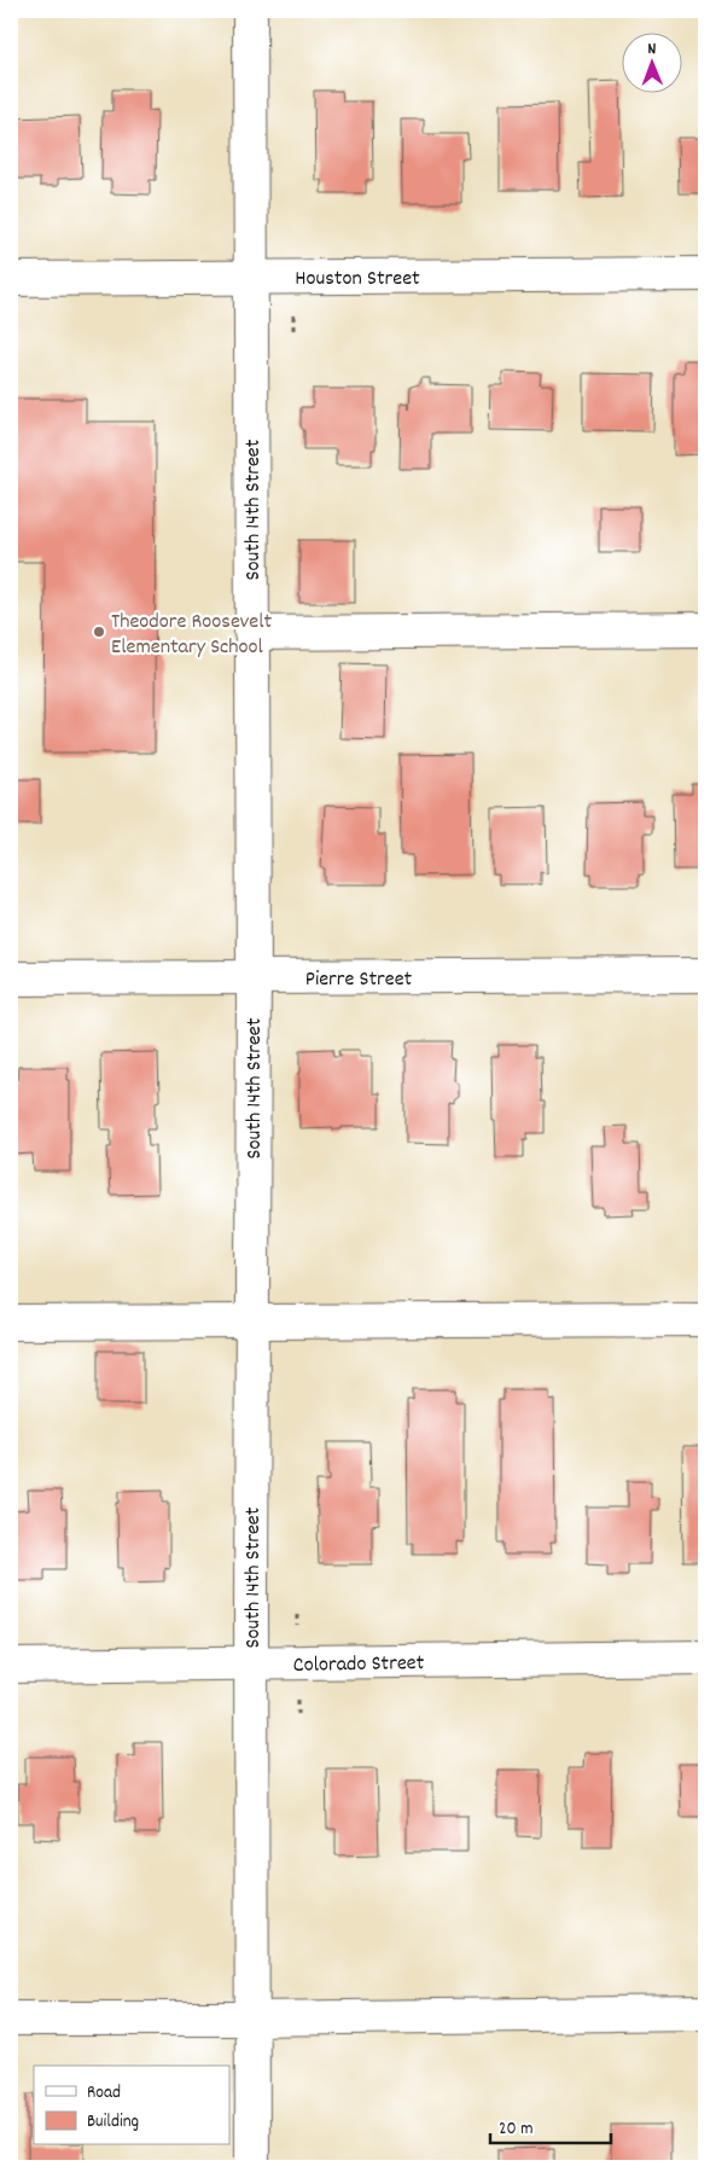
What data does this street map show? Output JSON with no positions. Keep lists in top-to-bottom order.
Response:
{
  "streets": {
    "street": [
      "Houston Street",
      "South 14th Street",
      "Pierre Street",
      "Colorado Street"
    ]
  },
  "crossings": [
    ["Houston Street", "South 14th Street"],
    ["South 14th Street", "Pierre Street"],
    ["South 14th Street", "Colorado Street"]
  ],
  "places": ["Theodore Roosevelt Elementary School"],
  "legend": ["Road", "Building"],
  "scale_bar": "20 m",
  "north": "top"
}
